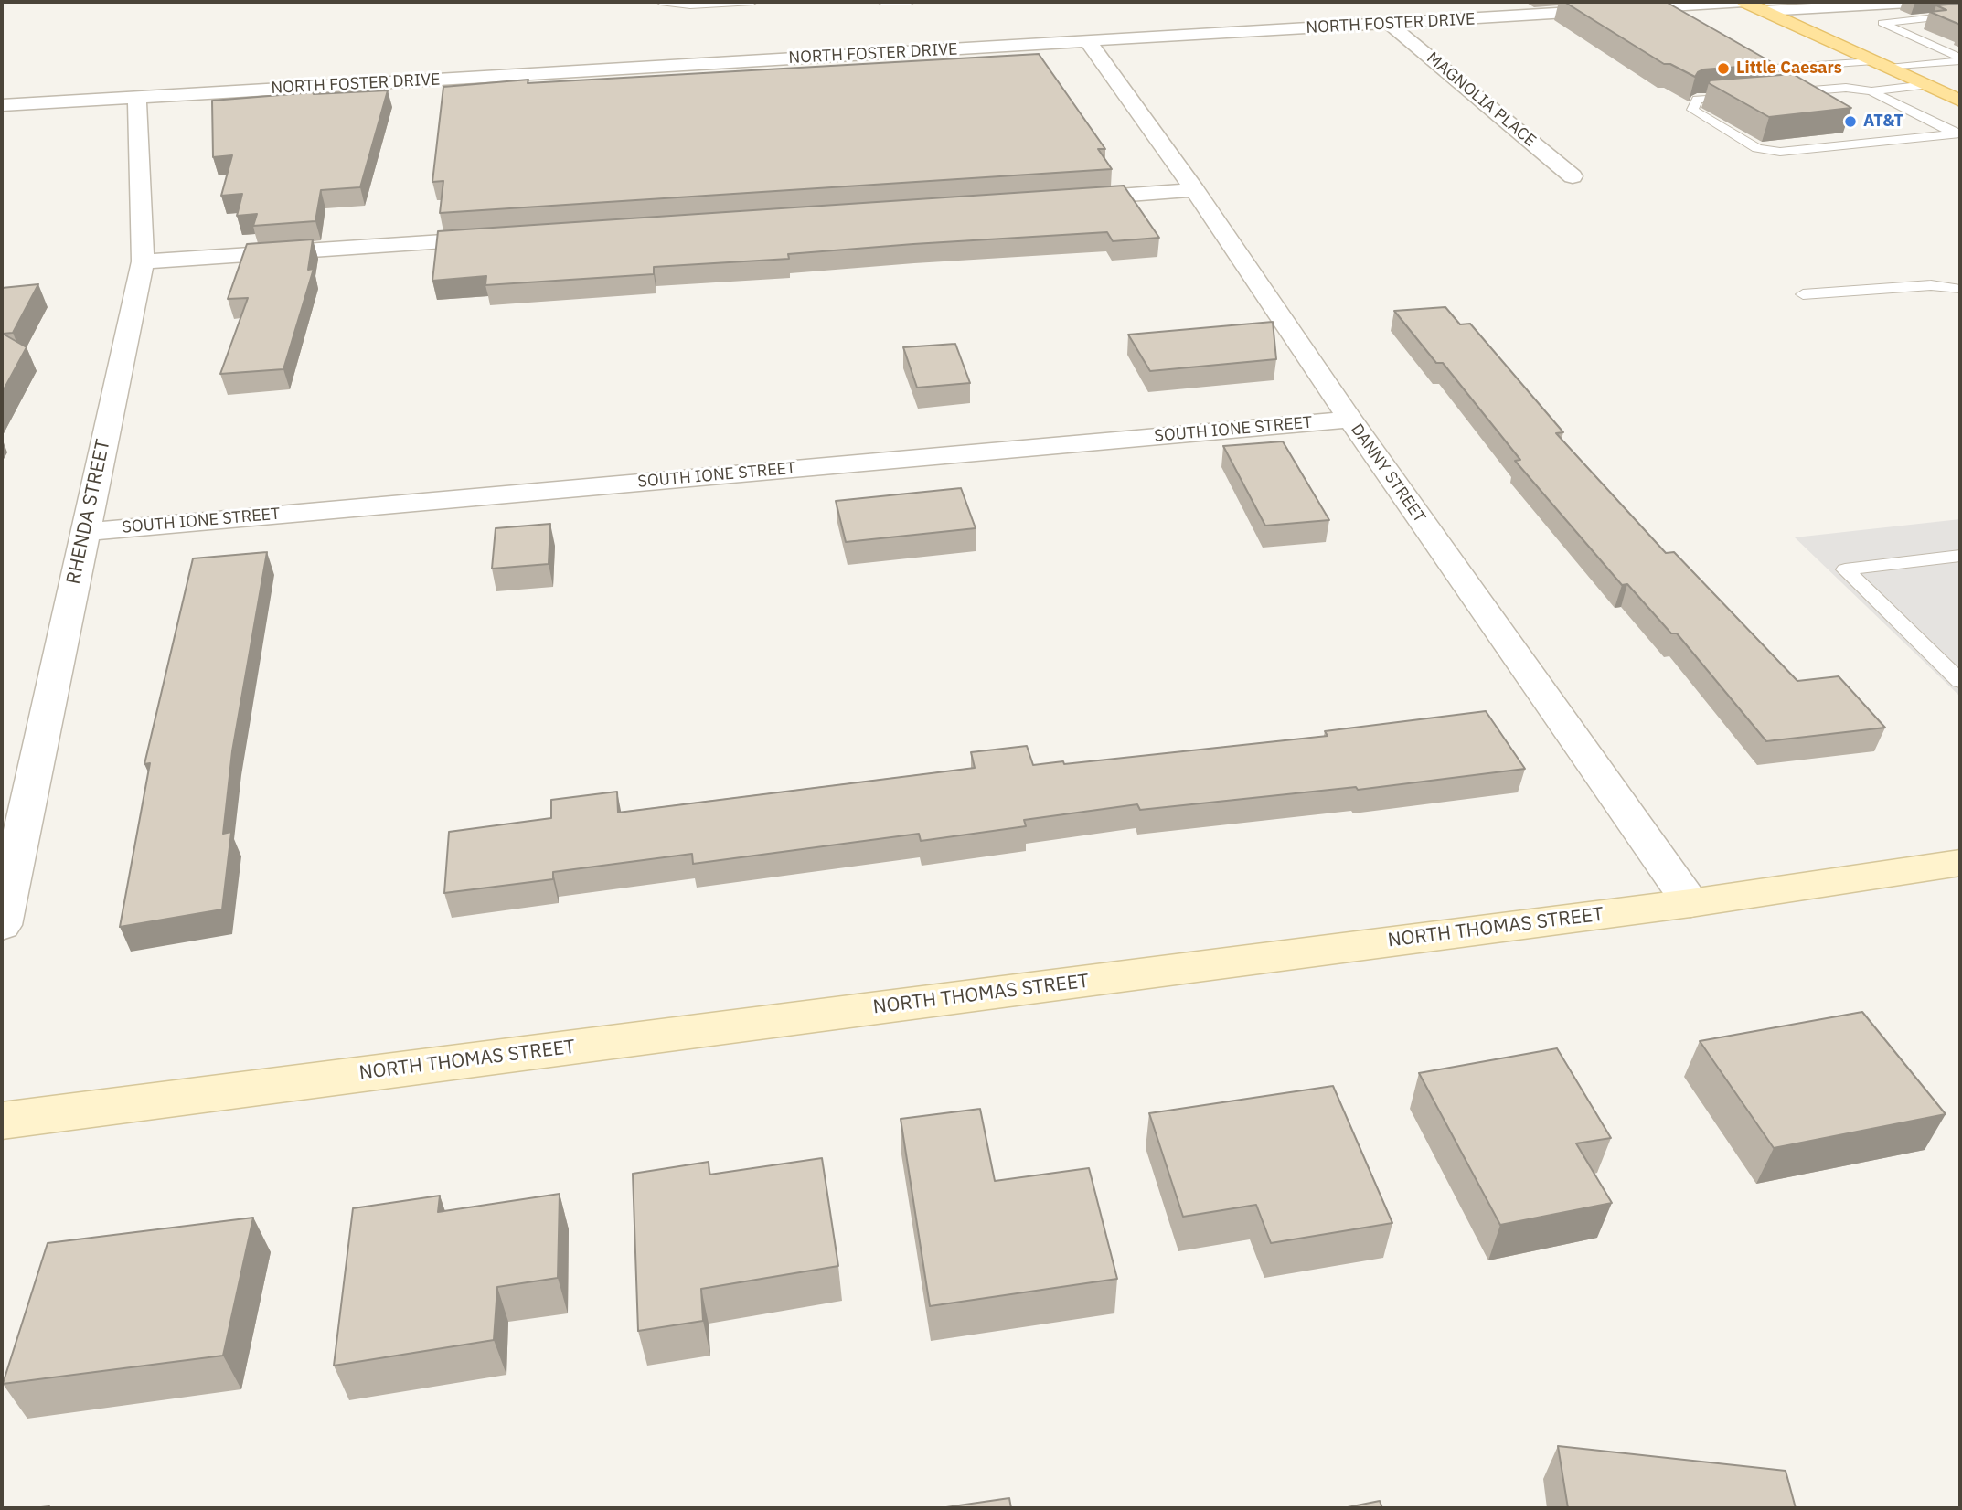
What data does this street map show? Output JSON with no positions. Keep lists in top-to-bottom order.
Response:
{
  "streets": {
    "street": [
      "NORTH FOSTER DRIVE",
      "MAGNOLIA PLACE",
      "SOUTH IONE STREET",
      "DANNY STREET",
      "RHENDA STREET",
      "NORTH THOMAS STREET"
    ]
  },
  "crossings": [
    ["NORTH FOSTER DRIVE", "MAGNOLIA PLACE"],
    ["NORTH FOSTER DRIVE", "DANNY STREET"],
    ["NORTH FOSTER DRIVE", "RHENDA STREET"],
    ["SOUTH IONE STREET", "DANNY STREET"],
    ["SOUTH IONE STREET", "RHENDA STREET"],
    ["DANNY STREET", "NORTH THOMAS STREET"]
  ],
  "places": ["Little Caesars", "AT&T"]
}
